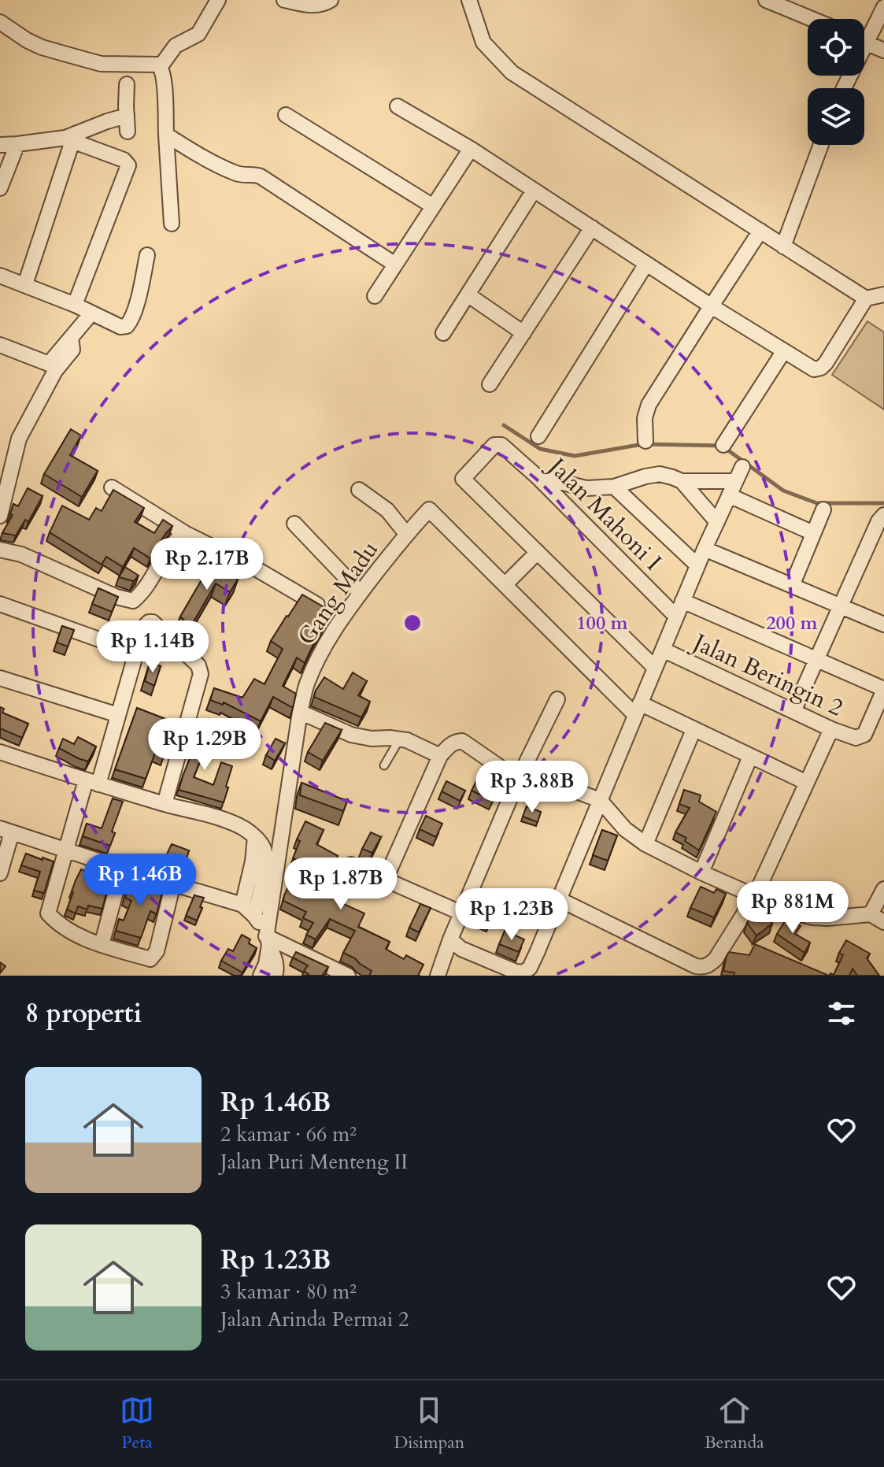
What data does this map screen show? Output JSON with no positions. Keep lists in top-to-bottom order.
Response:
{
  "streets": {
    "street": ["Jalan Mahoni I", "Gang Madu", "Jalan Beringin 2"]
  },
  "page": {
    "price": [
      "Rp 2.17B",
      "Rp 1.14B",
      "Rp 1.29B",
      "Rp 3.88B",
      "Rp 1.46B",
      "Rp 1.87B",
      "Rp 881M",
      "Rp 1.23B"
    ],
    "heading": "8 properti",
    "list": [
      {
        "name": "Rp 1.46B",
        "note": "2 kamar · 66 m² · Jalan Puri Menteng II"
      },
      {
        "name": "Rp 1.23B",
        "note": "3 kamar · 80 m² · Jalan Arinda Permai 2"
      }
    ],
    "tabs": ["Peta", "Disimpan", "Beranda"]
  },
  "rings": ["100 m", "200 m"]
}
